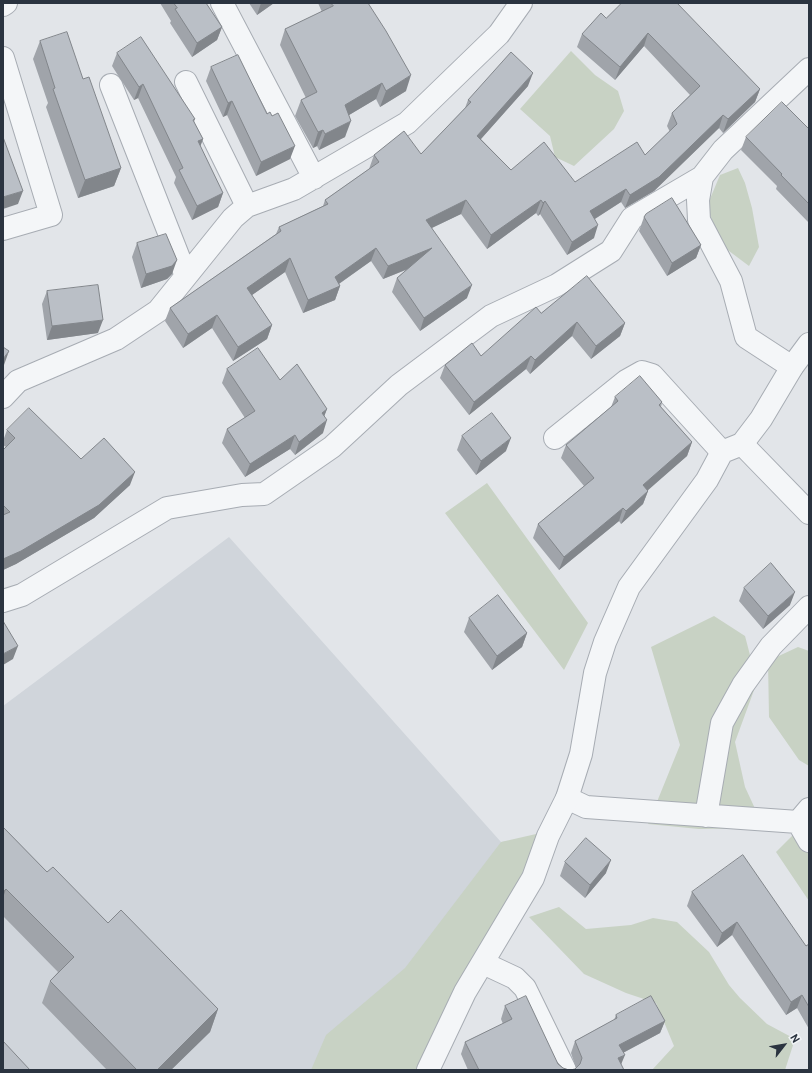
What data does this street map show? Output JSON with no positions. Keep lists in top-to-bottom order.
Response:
{
  "north": "top right"
}
